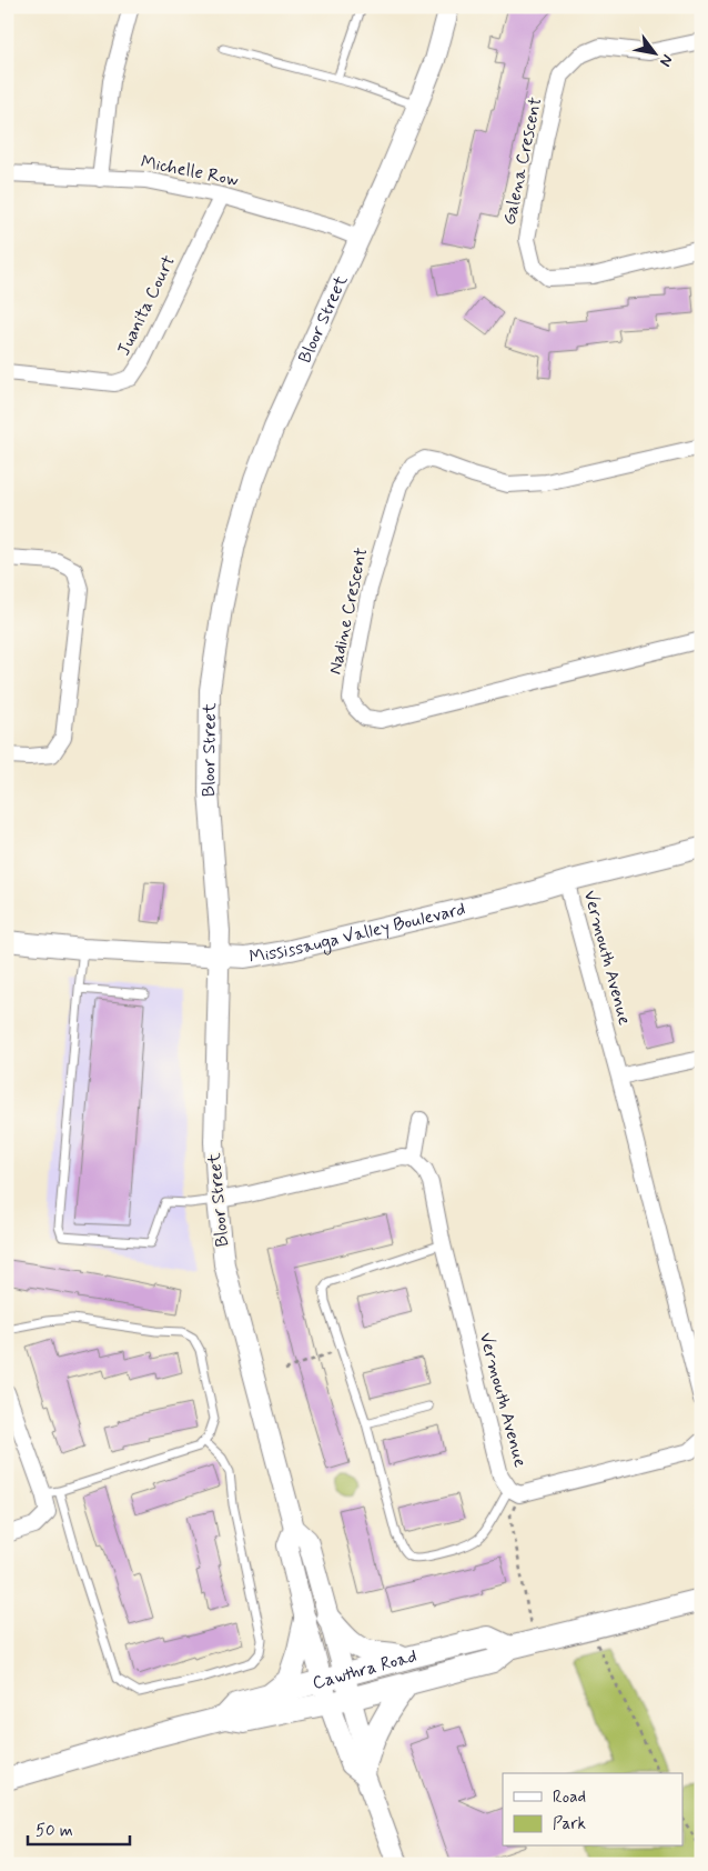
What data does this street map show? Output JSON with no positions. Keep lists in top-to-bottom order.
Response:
{
  "streets": {
    "main road": ["Cawthra Road"],
    "street": [
      "Galena Crescent",
      "Michelle Row",
      "Juanita Court",
      "Bloor Street",
      "Nadine Crescent",
      "Mississauga Valley Boulevard",
      "Vermouth Avenue"
    ]
  },
  "crossings": [
    ["Michelle Row", "Juanita Court"],
    ["Michelle Row", "Bloor Street"],
    ["Bloor Street", "Mississauga Valley Boulevard"],
    ["Bloor Street", "Cawthra Road"],
    ["Mississauga Valley Boulevard", "Vermouth Avenue"]
  ],
  "legend": ["Road", "Park"],
  "scale_bar": "50 m",
  "north": "bottom right"
}
